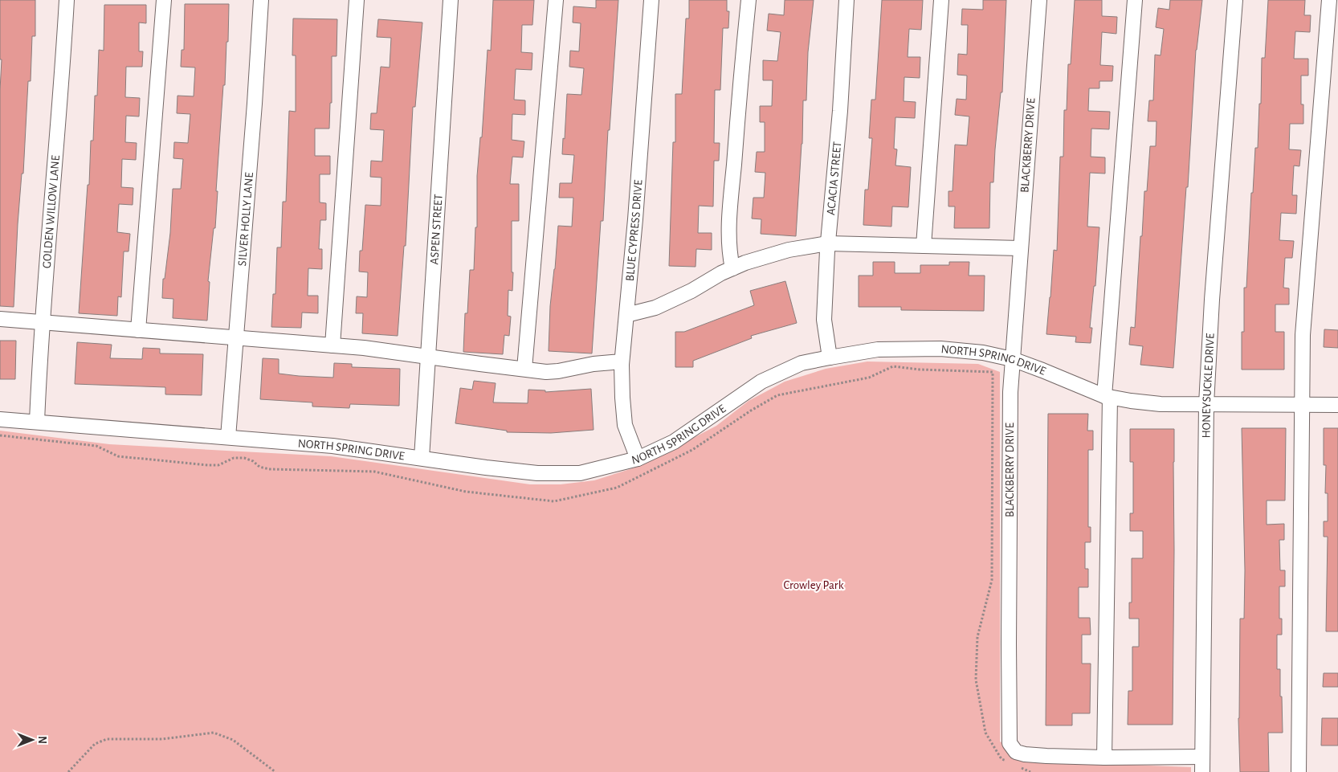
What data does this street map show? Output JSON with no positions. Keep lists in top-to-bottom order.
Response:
{
  "streets": {
    "street": [
      "BLACKBERRY DRIVE",
      "ACACIA STREET",
      "GOLDEN WILLOW LANE",
      "SILVER HOLLY LANE",
      "ASPEN STREET",
      "BLUE CYPRESS DRIVE",
      "NORTH SPRING DRIVE",
      "HONEYSUCKLE DRIVE"
    ]
  },
  "crossings": [
    ["BLACKBERRY DRIVE", "NORTH SPRING DRIVE"],
    ["BLACKBERRY DRIVE", "HONEYSUCKLE DRIVE"],
    ["ACACIA STREET", "NORTH SPRING DRIVE"],
    ["GOLDEN WILLOW LANE", "NORTH SPRING DRIVE"],
    ["SILVER HOLLY LANE", "NORTH SPRING DRIVE"],
    ["ASPEN STREET", "NORTH SPRING DRIVE"],
    ["BLUE CYPRESS DRIVE", "NORTH SPRING DRIVE"],
    ["NORTH SPRING DRIVE", "HONEYSUCKLE DRIVE"]
  ],
  "parks": ["Crowley Park"],
  "north": "right"
}
